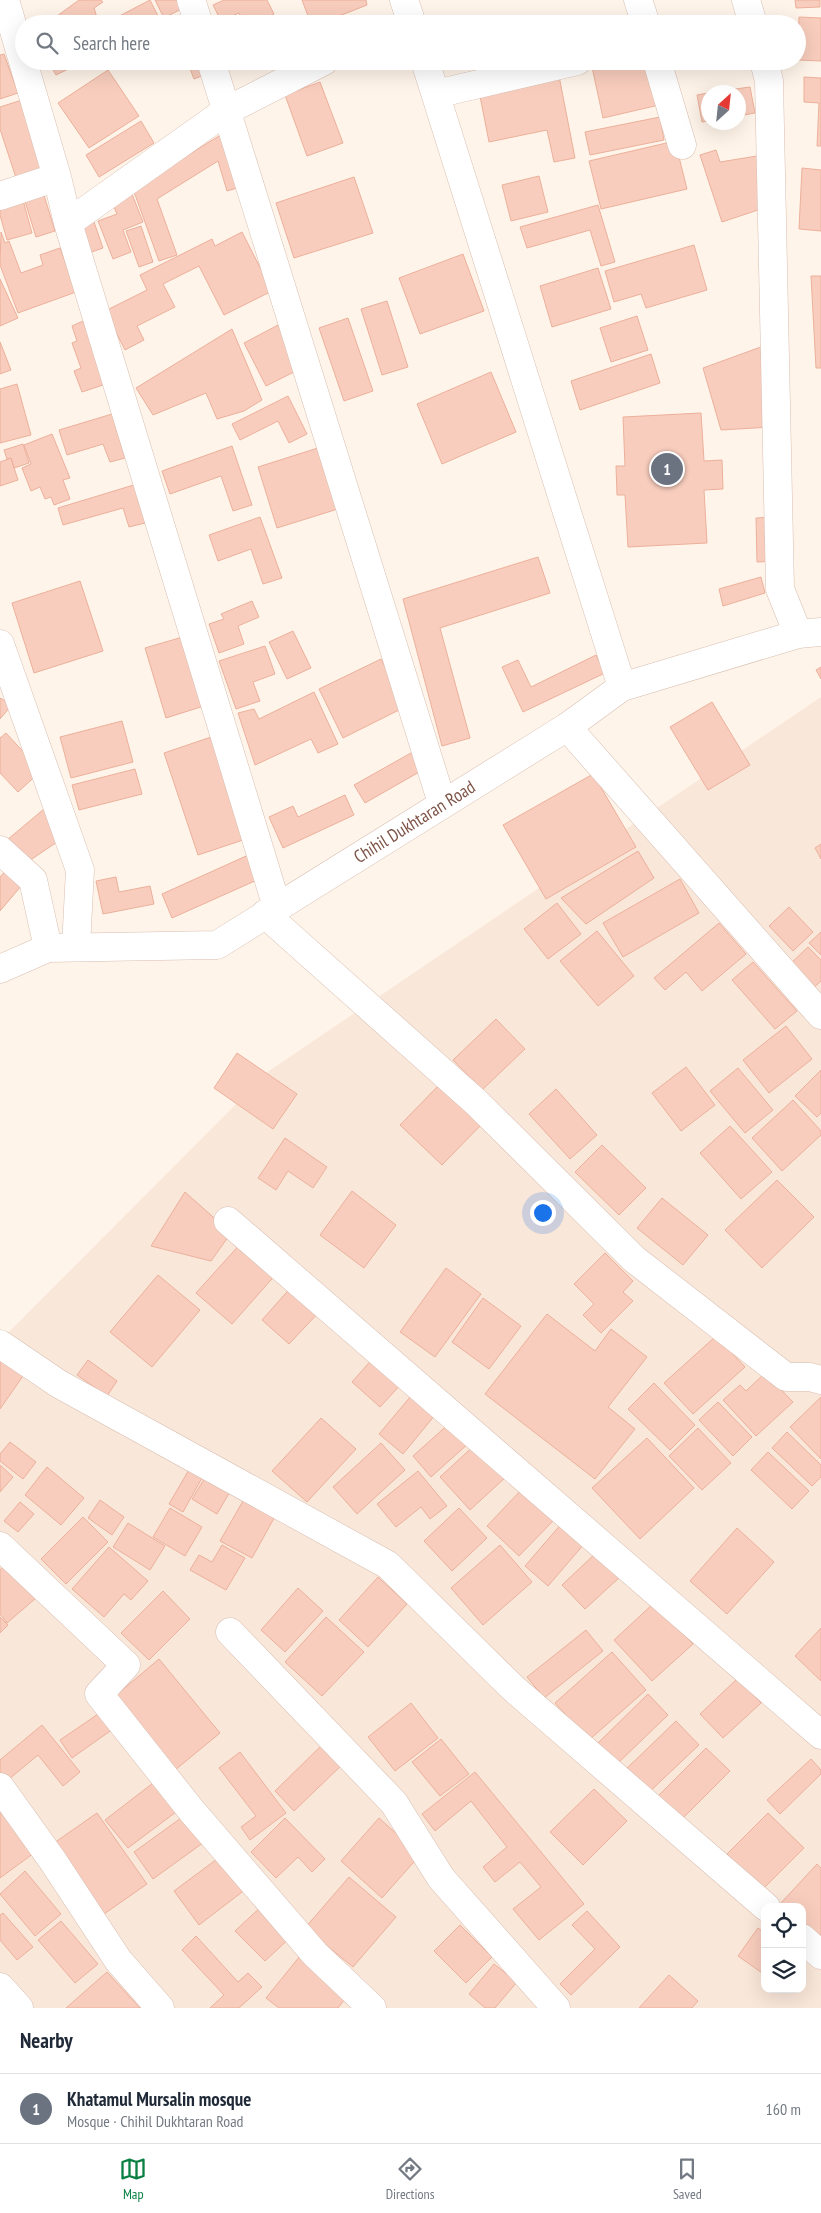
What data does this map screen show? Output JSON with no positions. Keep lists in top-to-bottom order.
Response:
{
  "streets": {
    "street": ["Chihil Dukhtaran Road"]
  },
  "north": "top right",
  "page": {
    "search": "Search here",
    "pins": "1",
    "heading": "Nearby",
    "list": [
      {
        "mark": "1",
        "name": "Khatamul Mursalin mosque",
        "note": "Mosque · Chihil Dukhtaran Road",
        "value": "160 m"
      }
    ],
    "nav": ["Map", "Directions", "Saved"]
  }
}
